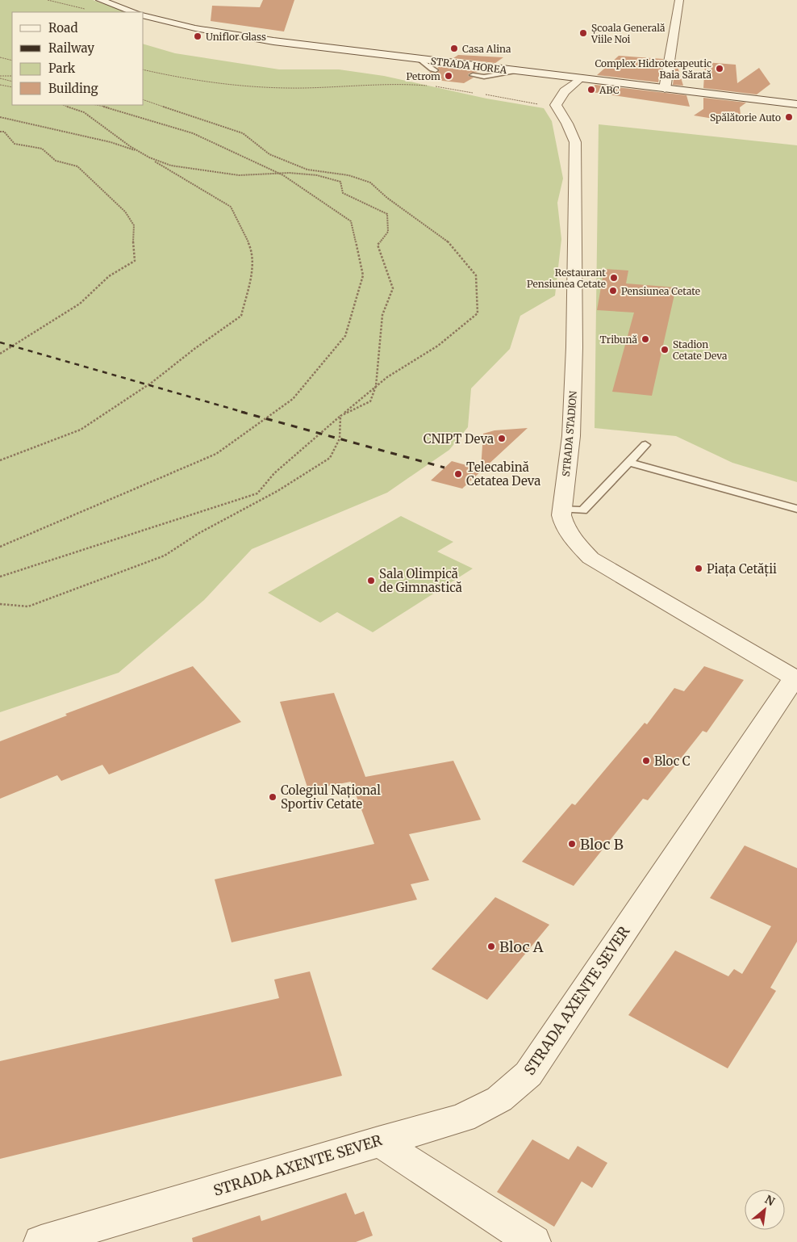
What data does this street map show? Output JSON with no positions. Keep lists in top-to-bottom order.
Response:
{
  "streets": {
    "street": ["STRADA HOREA", "STRADA STADION", "STRADA AXENTE SEVER"]
  },
  "crossings": [
    ["STRADA STADION", "STRADA AXENTE SEVER"]
  ],
  "places": [
    "Școala Generală Viile Noi",
    "Uniflor Glass",
    "Casa Alina",
    "Complex Hidroterapeutic Baia Sărată",
    "Petrom",
    "ABC",
    "Spălătorie Auto",
    "Restaurant Pensiunea Cetate",
    "Pensiunea Cetate",
    "Tribună",
    "Stadion Cetate Deva",
    "CNIPT Deva",
    "Telecabină Cetatea Deva",
    "Piața Cetății",
    "Sala Olimpică de Gimnastică",
    "Bloc C",
    "Colegiul Național Sportiv Cetate",
    "Bloc B",
    "Bloc A"
  ],
  "legend": [
    "Road",
    "Railway",
    "Park",
    "Building"
  ],
  "north": "top right"
}
